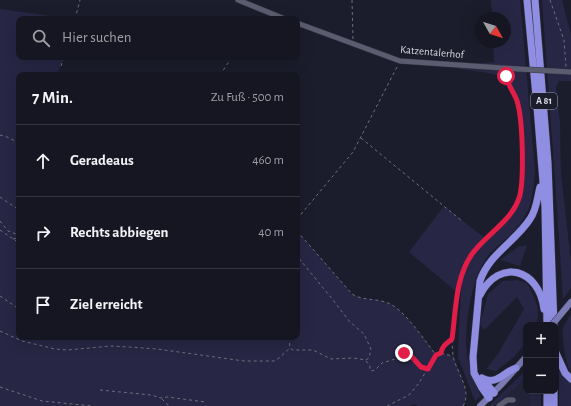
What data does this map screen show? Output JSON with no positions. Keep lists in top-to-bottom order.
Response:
{
  "streets": {
    "highway": ["A 81"],
    "street": ["Katzentalerhof"]
  },
  "north": "bottom right",
  "page": {
    "search": "Hier suchen",
    "heading": ["7 Min.", "Zu Fuß · 500 m"],
    "list": [
      ["Geradeaus", "460 m"],
      ["Rechts abbiegen", "40 m"],
      "Ziel erreicht"
    ],
    "map_buttons": ["+", "−"]
  }
}
